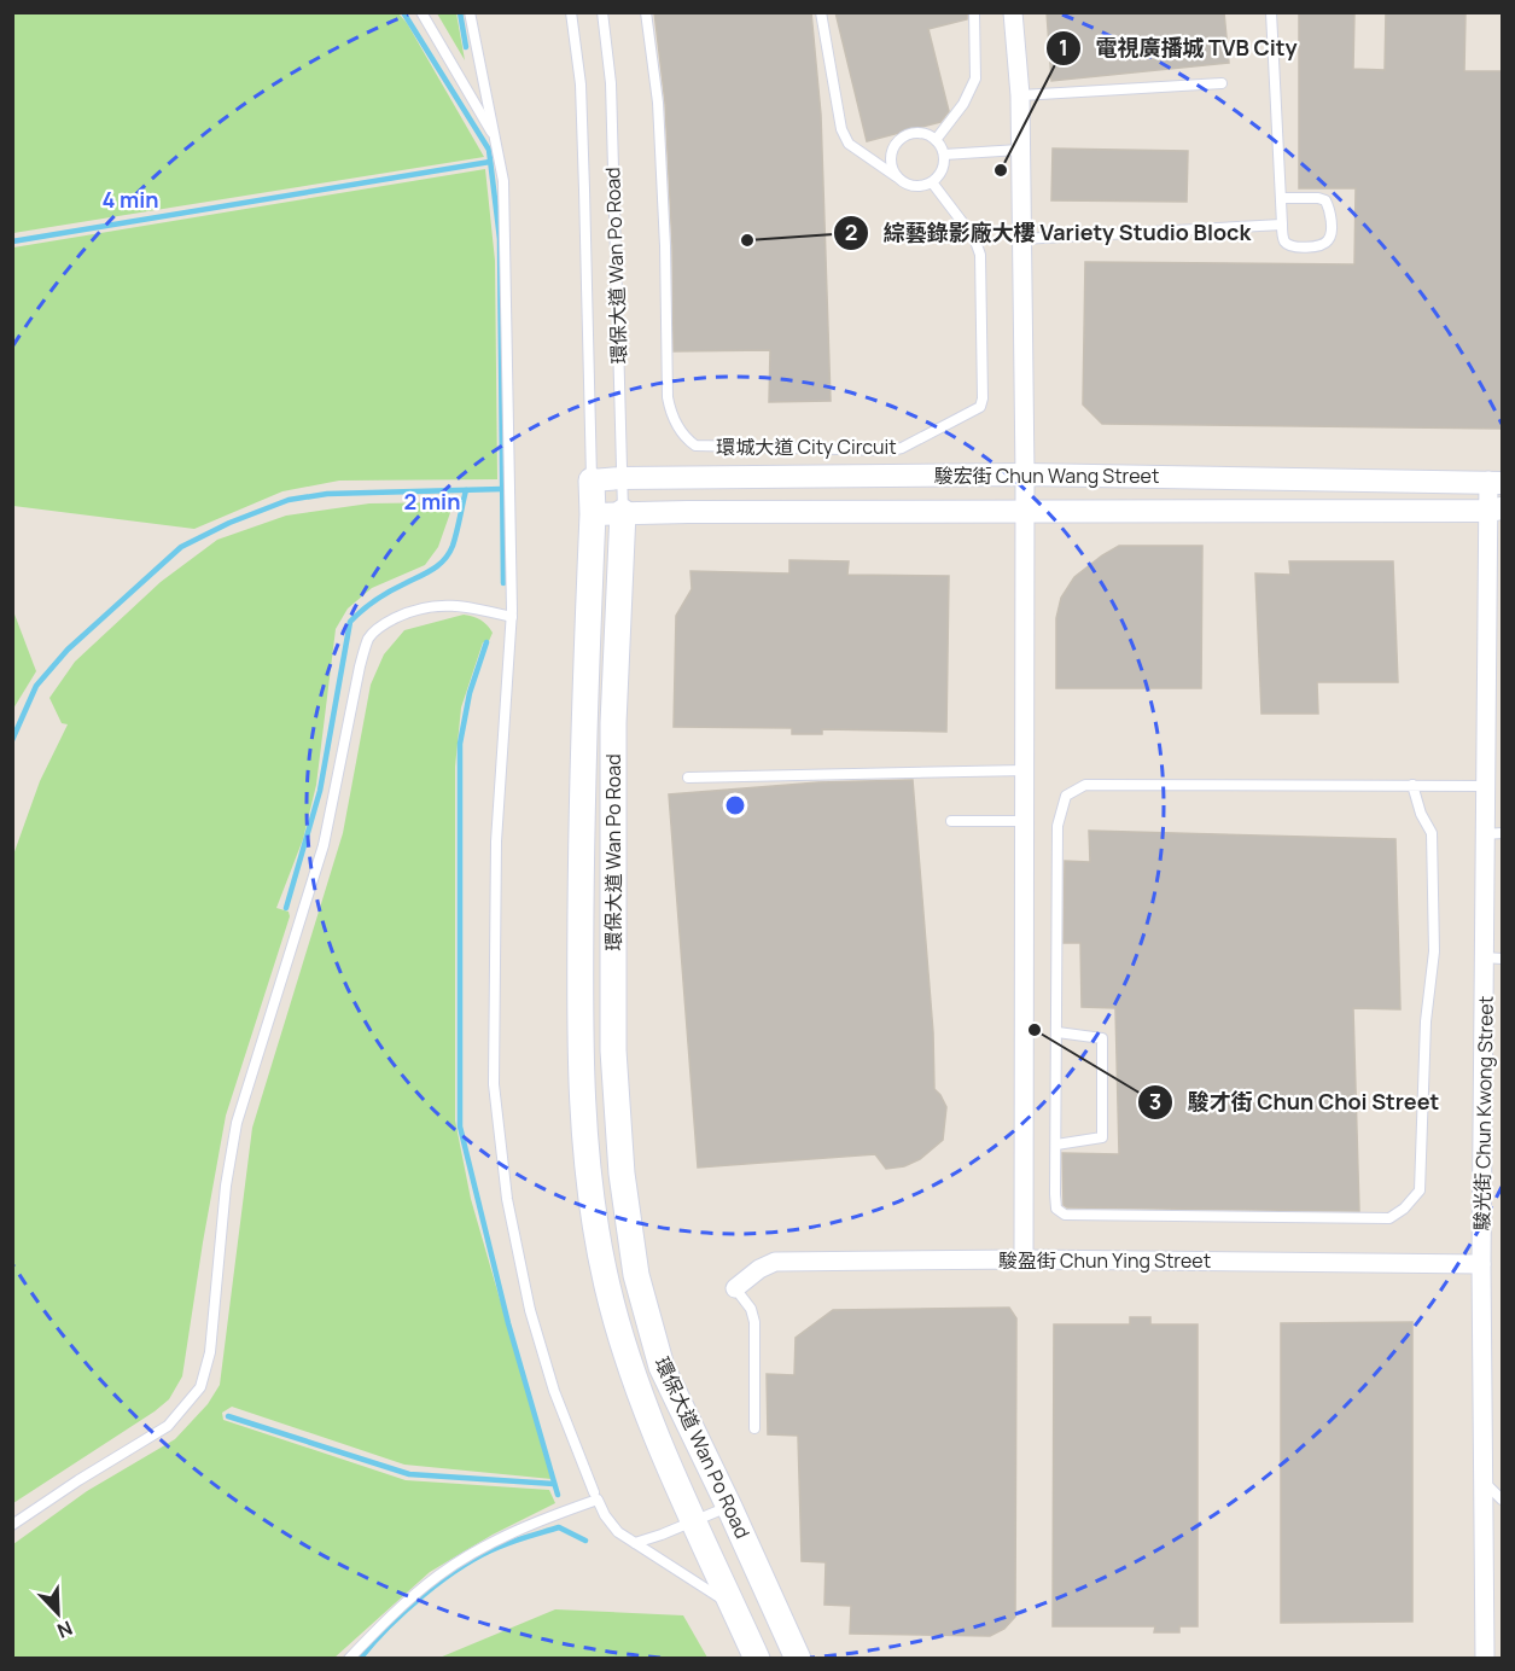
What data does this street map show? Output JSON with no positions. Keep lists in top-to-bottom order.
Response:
{
  "streets": {
    "main road": ["環保大道 Wan Po Road"],
    "street": ["駿宏街 Chun Wang Street", "駿光街 Chun Kwong Street", "駿盈街 Chun Ying Street"],
    "lane": ["環城大道 City Circuit"]
  },
  "crossings": [
    ["環保大道 Wan Po Road", "駿宏街 Chun Wang Street"],
    ["駿宏街 Chun Wang Street", "駿光街 Chun Kwong Street"],
    ["駿光街 Chun Kwong Street", "駿盈街 Chun Ying Street"]
  ],
  "places": ["電視廣播城 TVB City", "綜藝錄影廠大樓 Variety Studio Block", "駿才街 Chun Choi Street"],
  "north": "bottom right",
  "rings": ["4 min", "2 min"]
}
